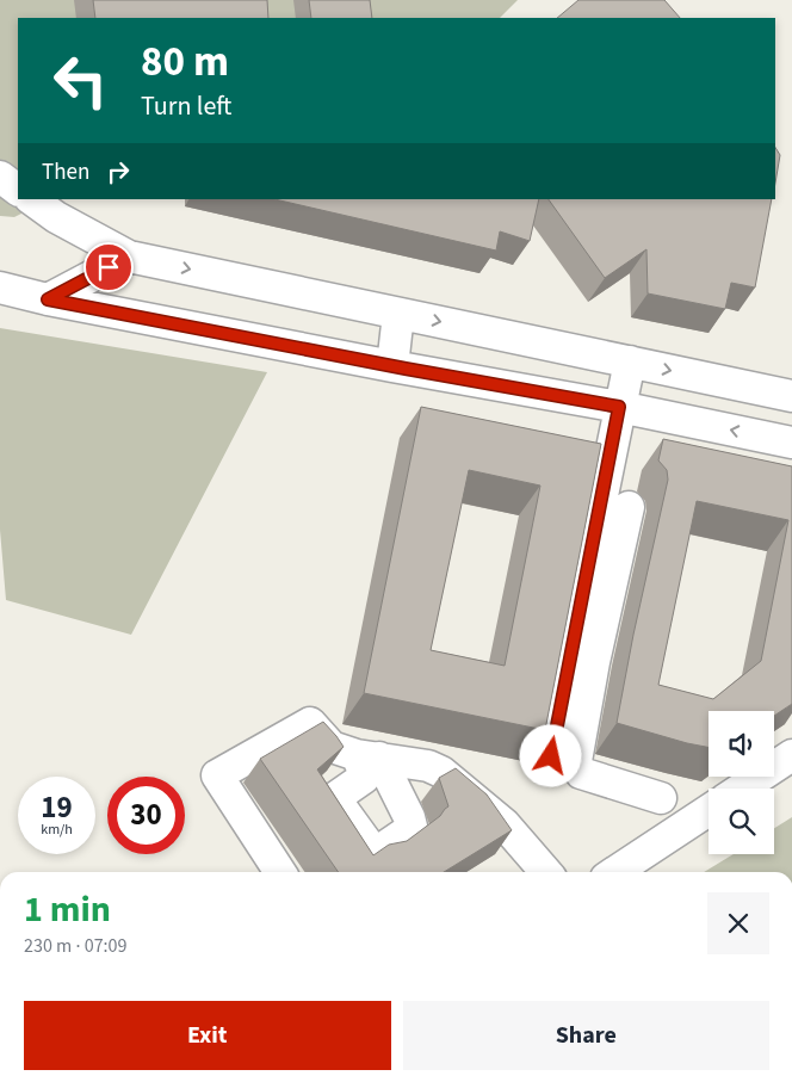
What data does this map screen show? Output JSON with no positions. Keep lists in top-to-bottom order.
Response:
{
  "page": {
    "turn": ["80 m", "Turn left"],
    "then": "Then",
    "speed": "19 km/h",
    "limit": "30",
    "heading": ["1 min", "230 m · 07:09"],
    "buttons": ["Exit", "Share"]
  }
}
